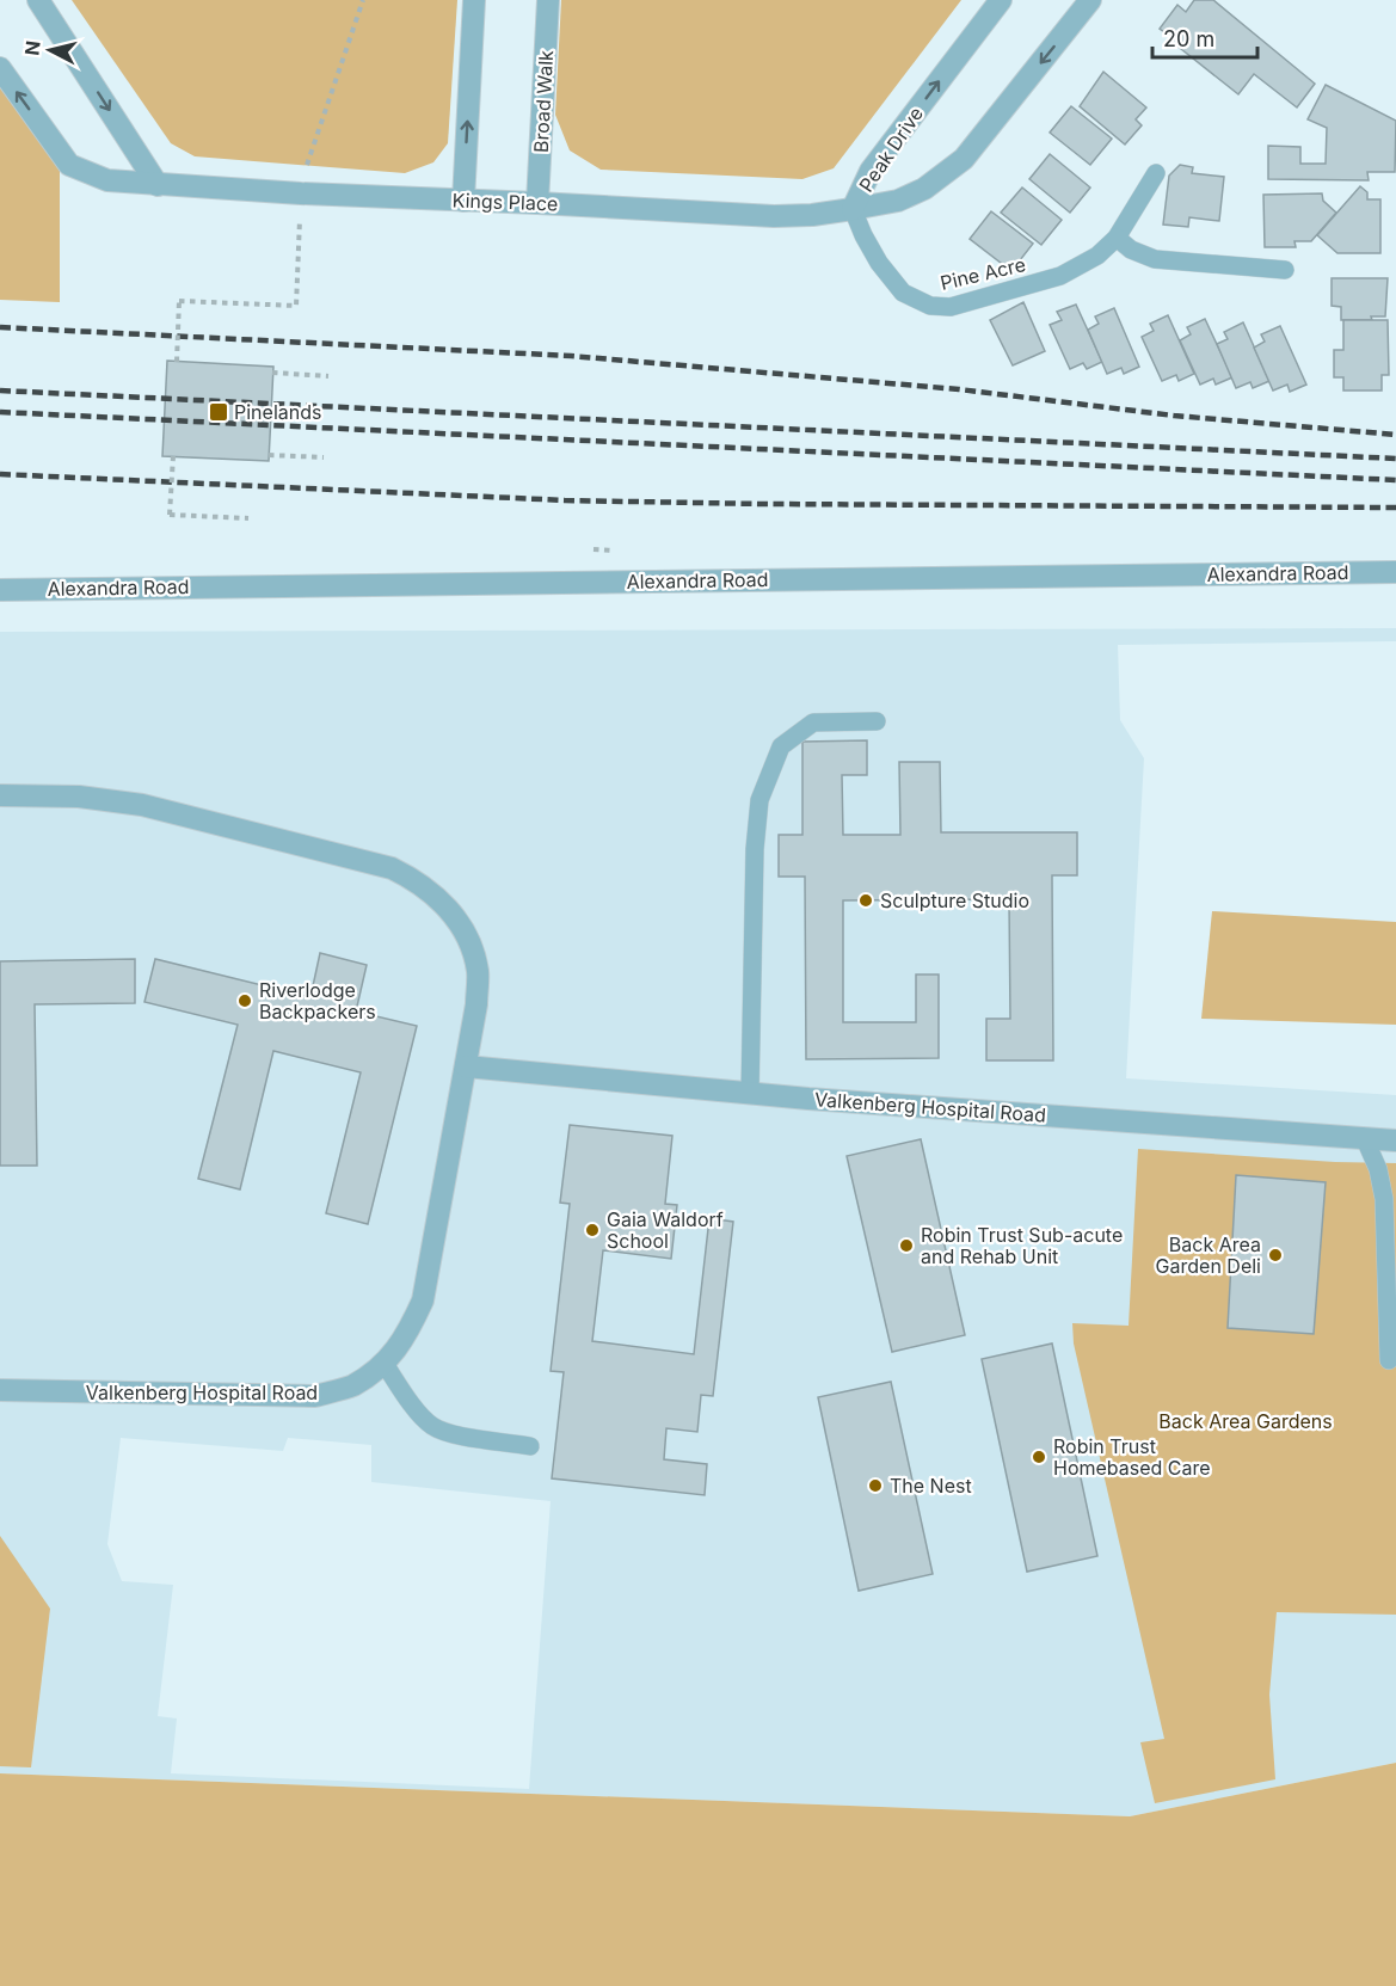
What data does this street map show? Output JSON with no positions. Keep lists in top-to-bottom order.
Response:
{
  "streets": {
    "street": [
      "Broad Walk",
      "Peak Drive",
      "Kings Place",
      "Alexandra Road",
      "Valkenberg Hospital Road"
    ],
    "lane": ["Pine Acre"]
  },
  "crossings": [
    ["Broad Walk", "Kings Place"],
    ["Peak Drive", "Kings Place"],
    ["Peak Drive", "Pine Acre"],
    ["Kings Place", "Pine Acre"]
  ],
  "parks": ["Back Area Gardens"],
  "places": {
    "transit": ["Pinelands"],
    "other": [
      "Sculpture Studio",
      "Riverlodge Backpackers",
      "Gaia Waldorf School",
      "Robin Trust Sub-acute and Rehab Unit",
      "Back Area Garden Deli",
      "Robin Trust Homebased Care",
      "The Nest"
    ]
  },
  "scale_bar": "20 m",
  "north": "left"
}
